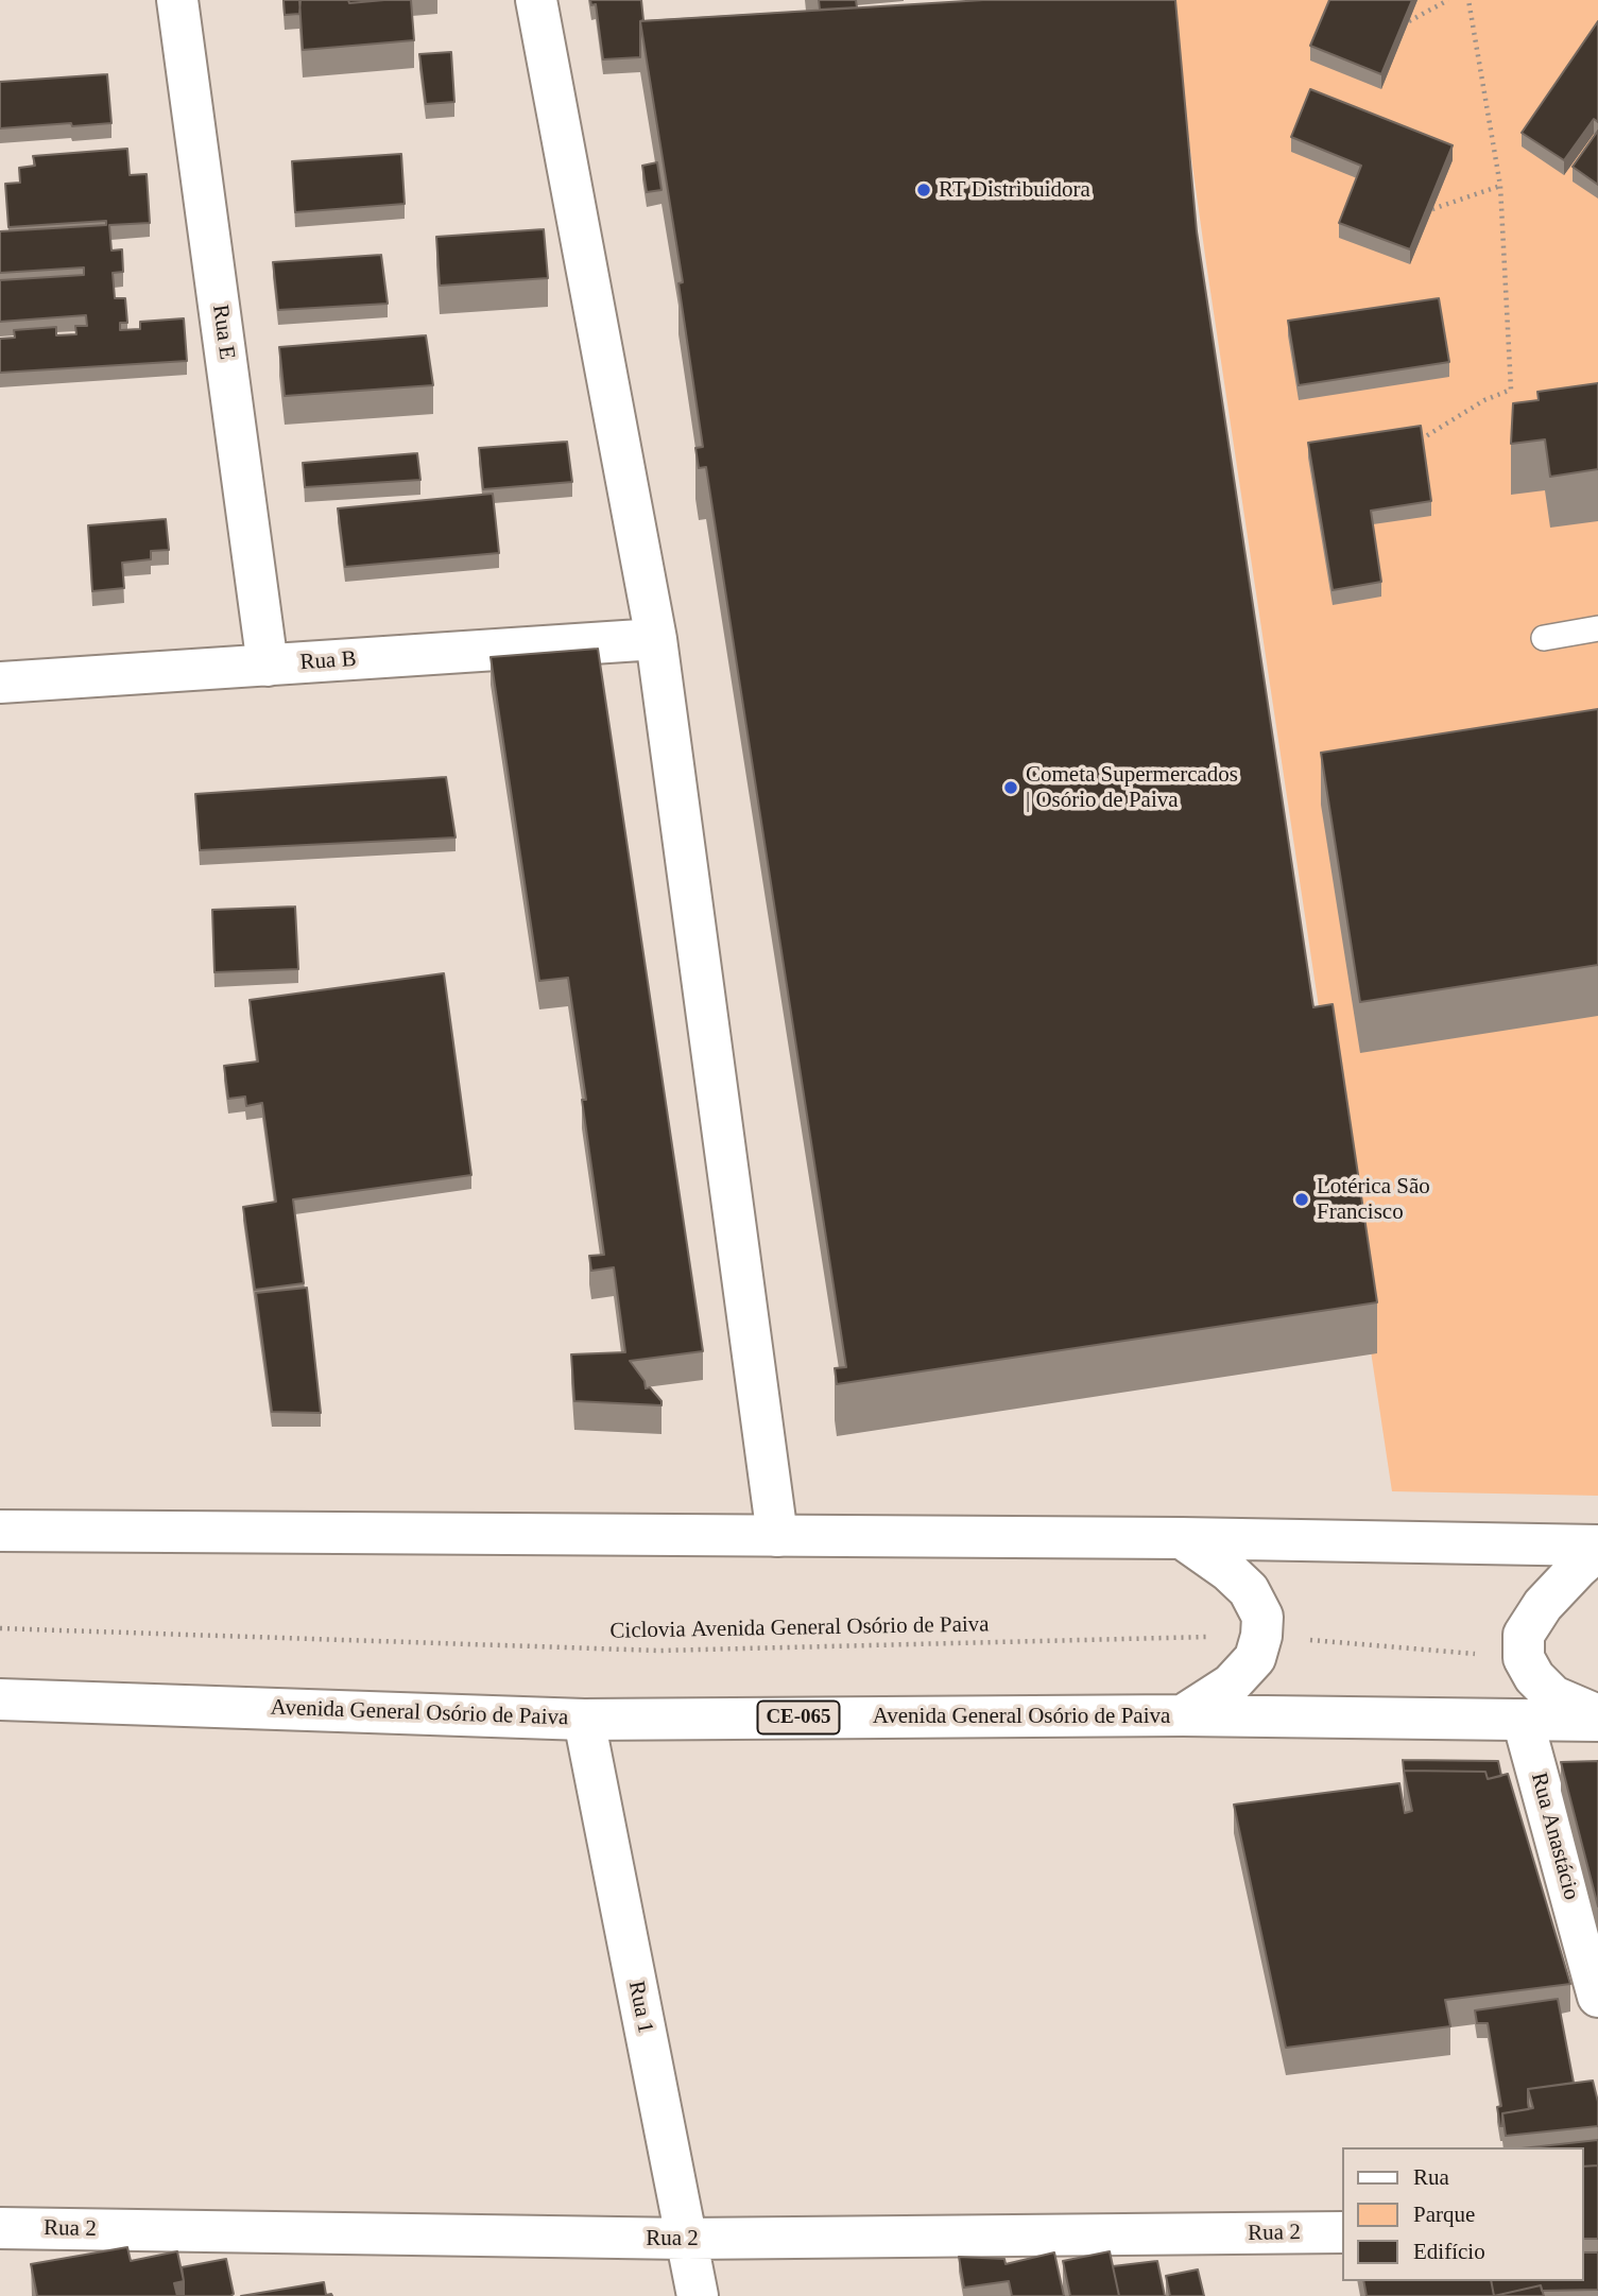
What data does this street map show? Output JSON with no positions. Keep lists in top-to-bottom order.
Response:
{
  "streets": {
    "street": [
      "Rua E",
      "Rua B",
      "Avenida General Osório de Paiva",
      "CE-065",
      "Rua Anastácio",
      "Rua 1",
      "Rua 2"
    ],
    "path": ["Ciclovia Avenida General Osório de Paiva"]
  },
  "crossings": [
    ["Rua E", "Rua B"],
    ["Avenida General Osório de Paiva", "Rua Anastácio"],
    ["Avenida General Osório de Paiva", "Rua 1"],
    ["Rua 1", "Rua 2"]
  ],
  "places": ["RT Distribuidora", "Cometa Supermercados | Osório de Paiva", "Lotérica São Francisco"],
  "legend": ["Rua", "Parque", "Edifício"]
}
